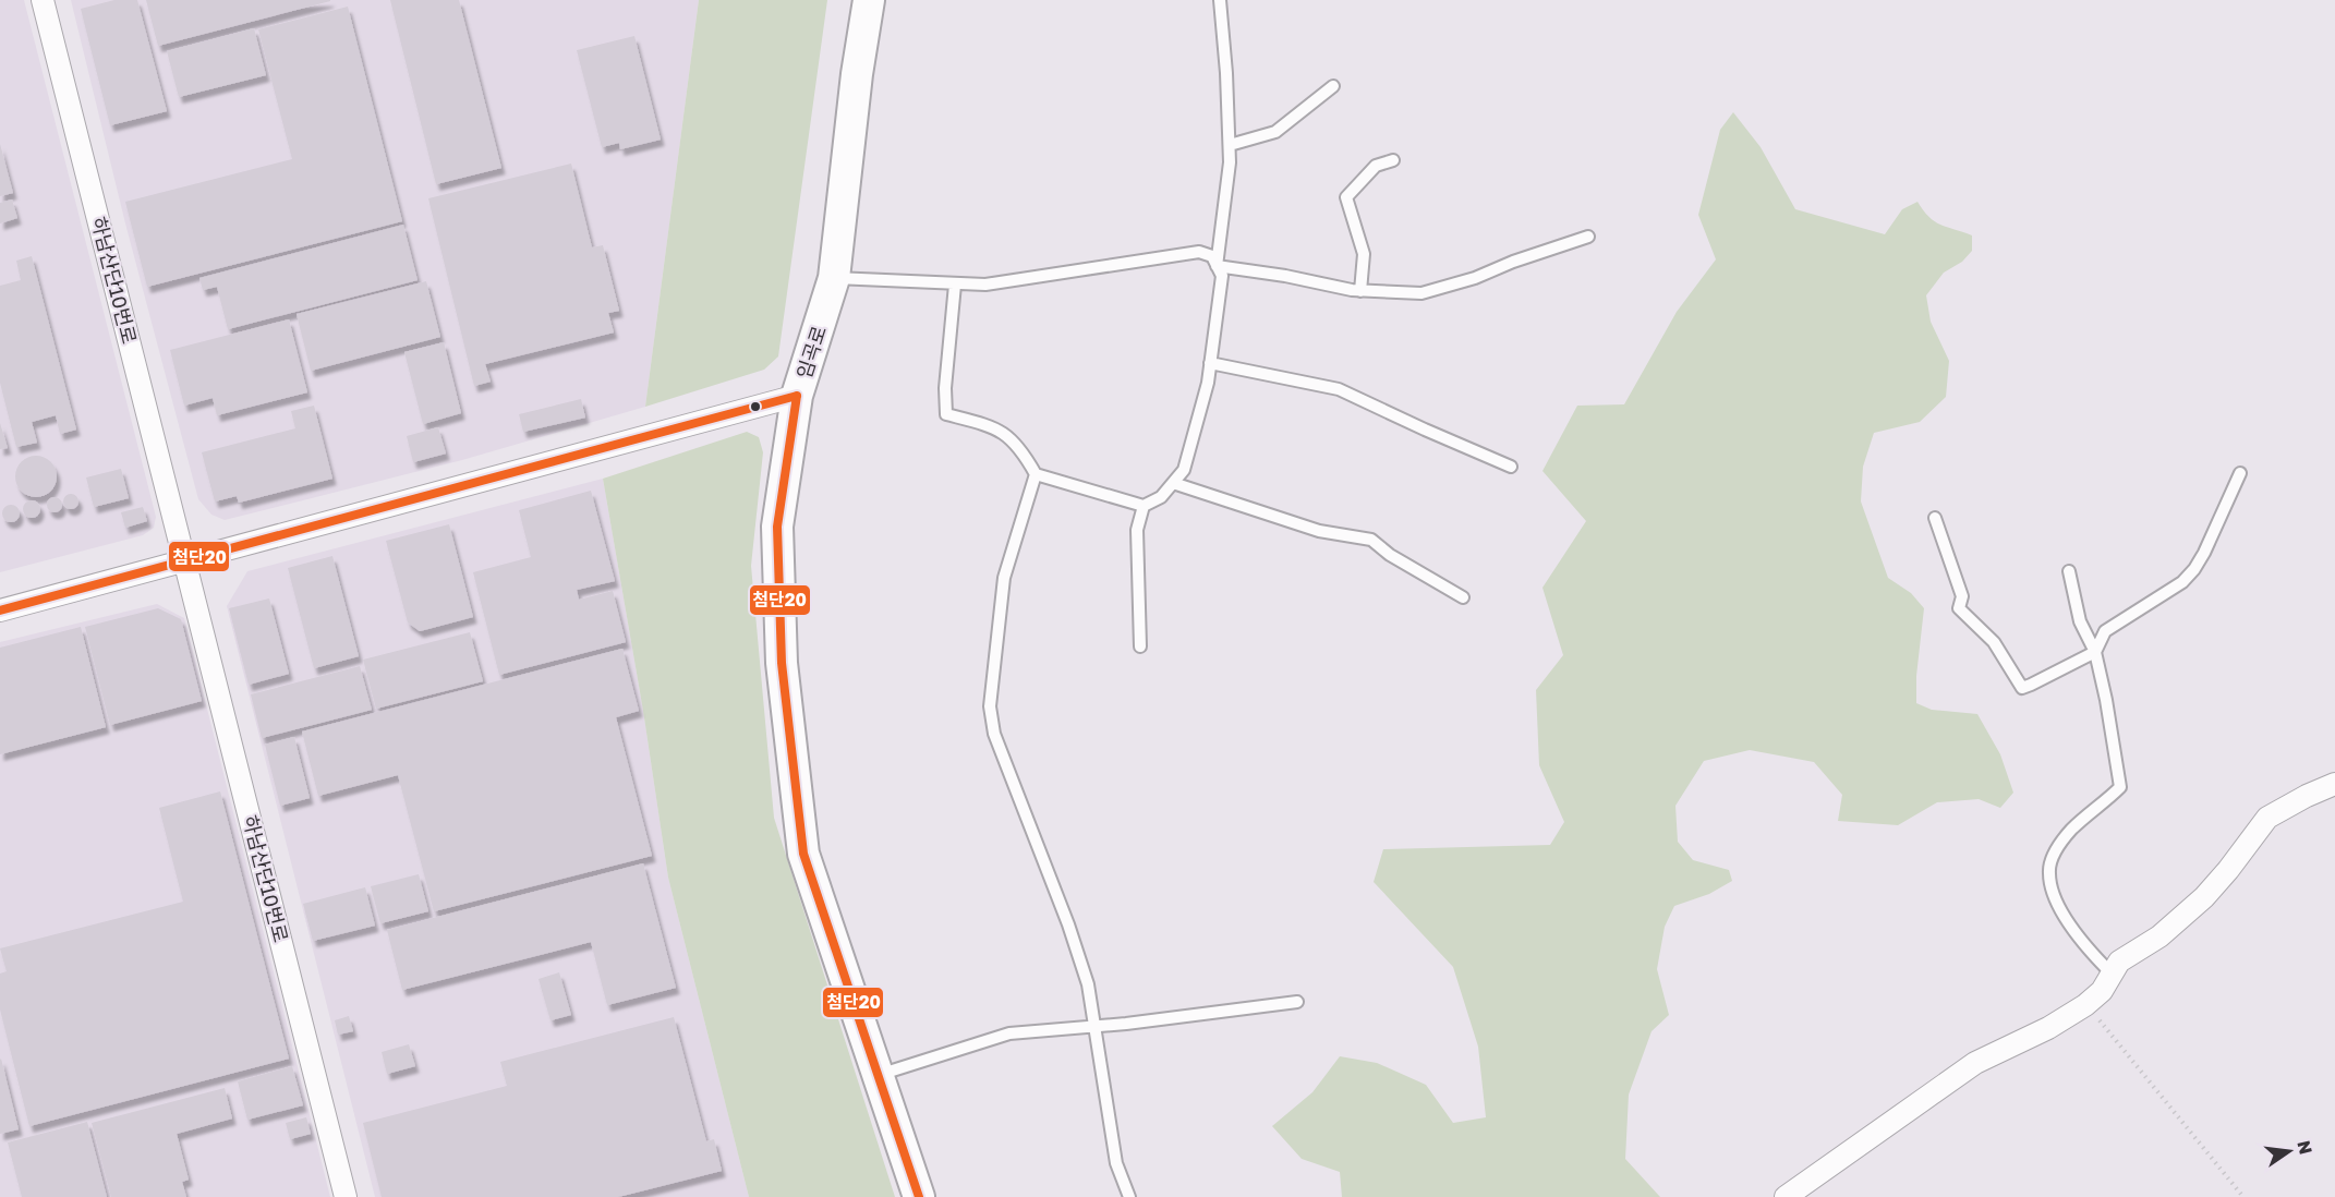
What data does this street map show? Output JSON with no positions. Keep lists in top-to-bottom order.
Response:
{
  "streets": {
    "main road": ["임곡로"],
    "street": ["하남산단10번로"]
  },
  "lines": ["transit line 첨단20"],
  "north": "right"
}
